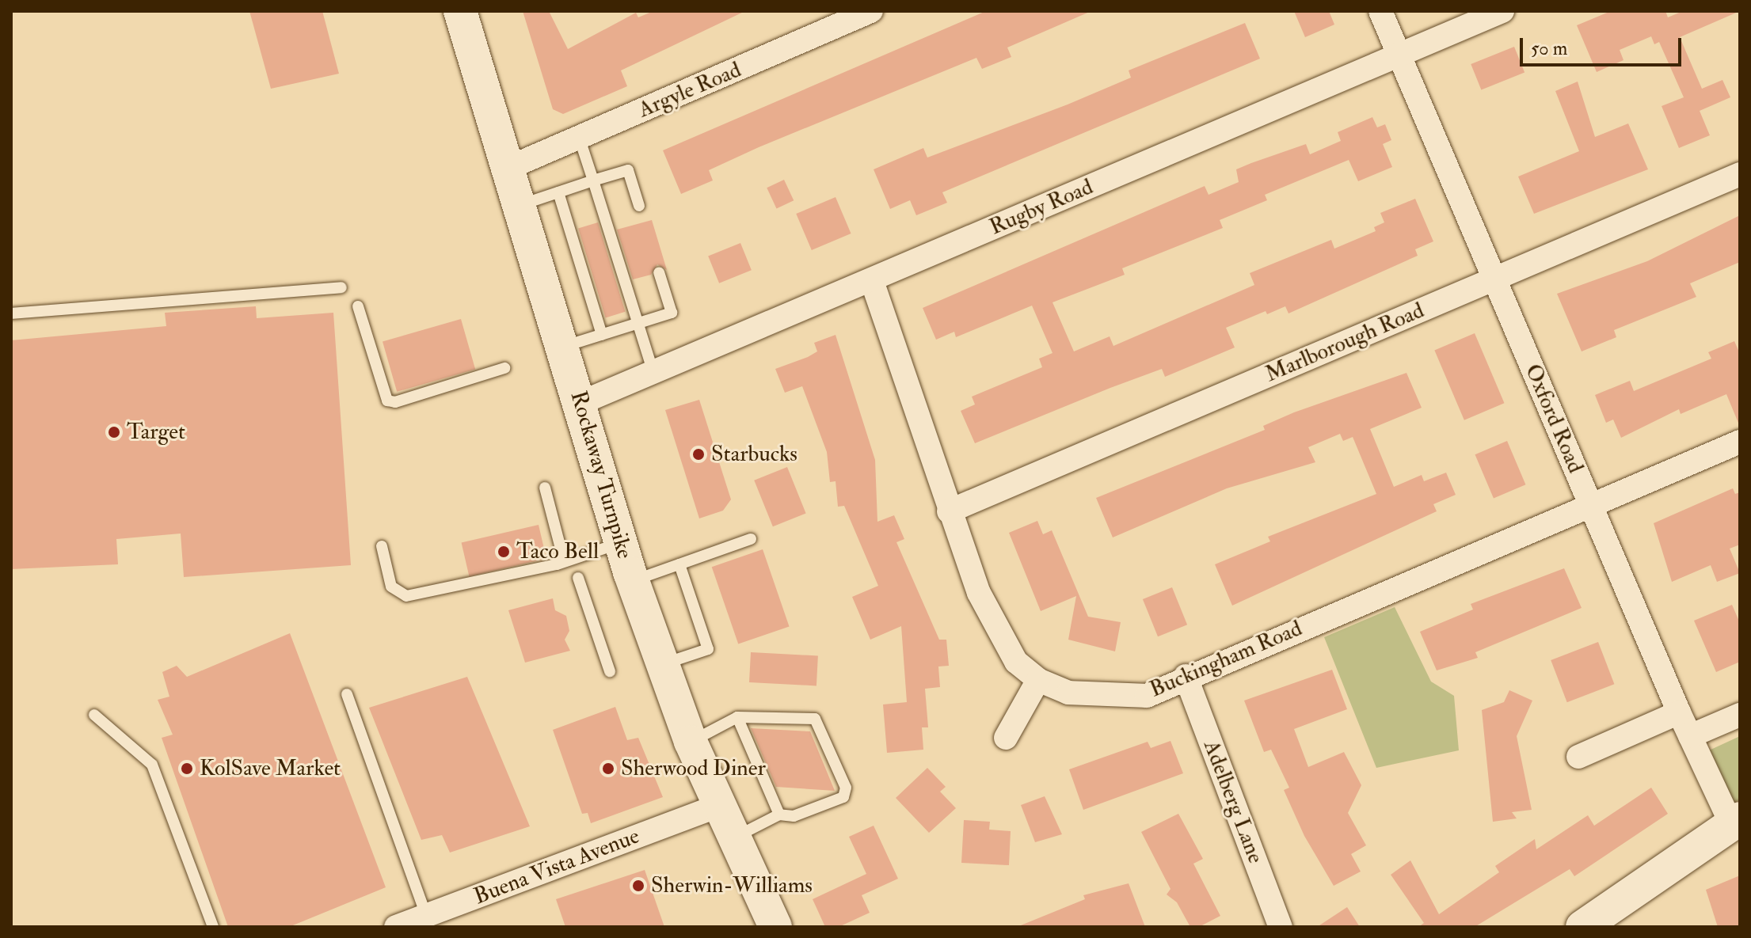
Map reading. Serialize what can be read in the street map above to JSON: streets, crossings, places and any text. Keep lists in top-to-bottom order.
{
  "streets": {
    "main road": ["Rockaway Turnpike"],
    "street": [
      "Argyle Road",
      "Rugby Road",
      "Marlborough Road",
      "Oxford Road",
      "Buckingham Road",
      "Adelberg Lane",
      "Buena Vista Avenue"
    ]
  },
  "crossings": [
    ["Argyle Road", "Rockaway Turnpike"],
    ["Rugby Road", "Oxford Road"],
    ["Rugby Road", "Rockaway Turnpike"],
    ["Rugby Road", "Buckingham Road"],
    ["Marlborough Road", "Oxford Road"],
    ["Marlborough Road", "Buckingham Road"],
    ["Oxford Road", "Buckingham Road"],
    ["Rockaway Turnpike", "Buena Vista Avenue"],
    ["Buckingham Road", "Adelberg Lane"]
  ],
  "places": [
    "Target",
    "Starbucks",
    "Taco Bell",
    "KolSave Market",
    "Sherwood Diner",
    "Sherwin-Williams"
  ],
  "scale_bar": "50 m"
}
